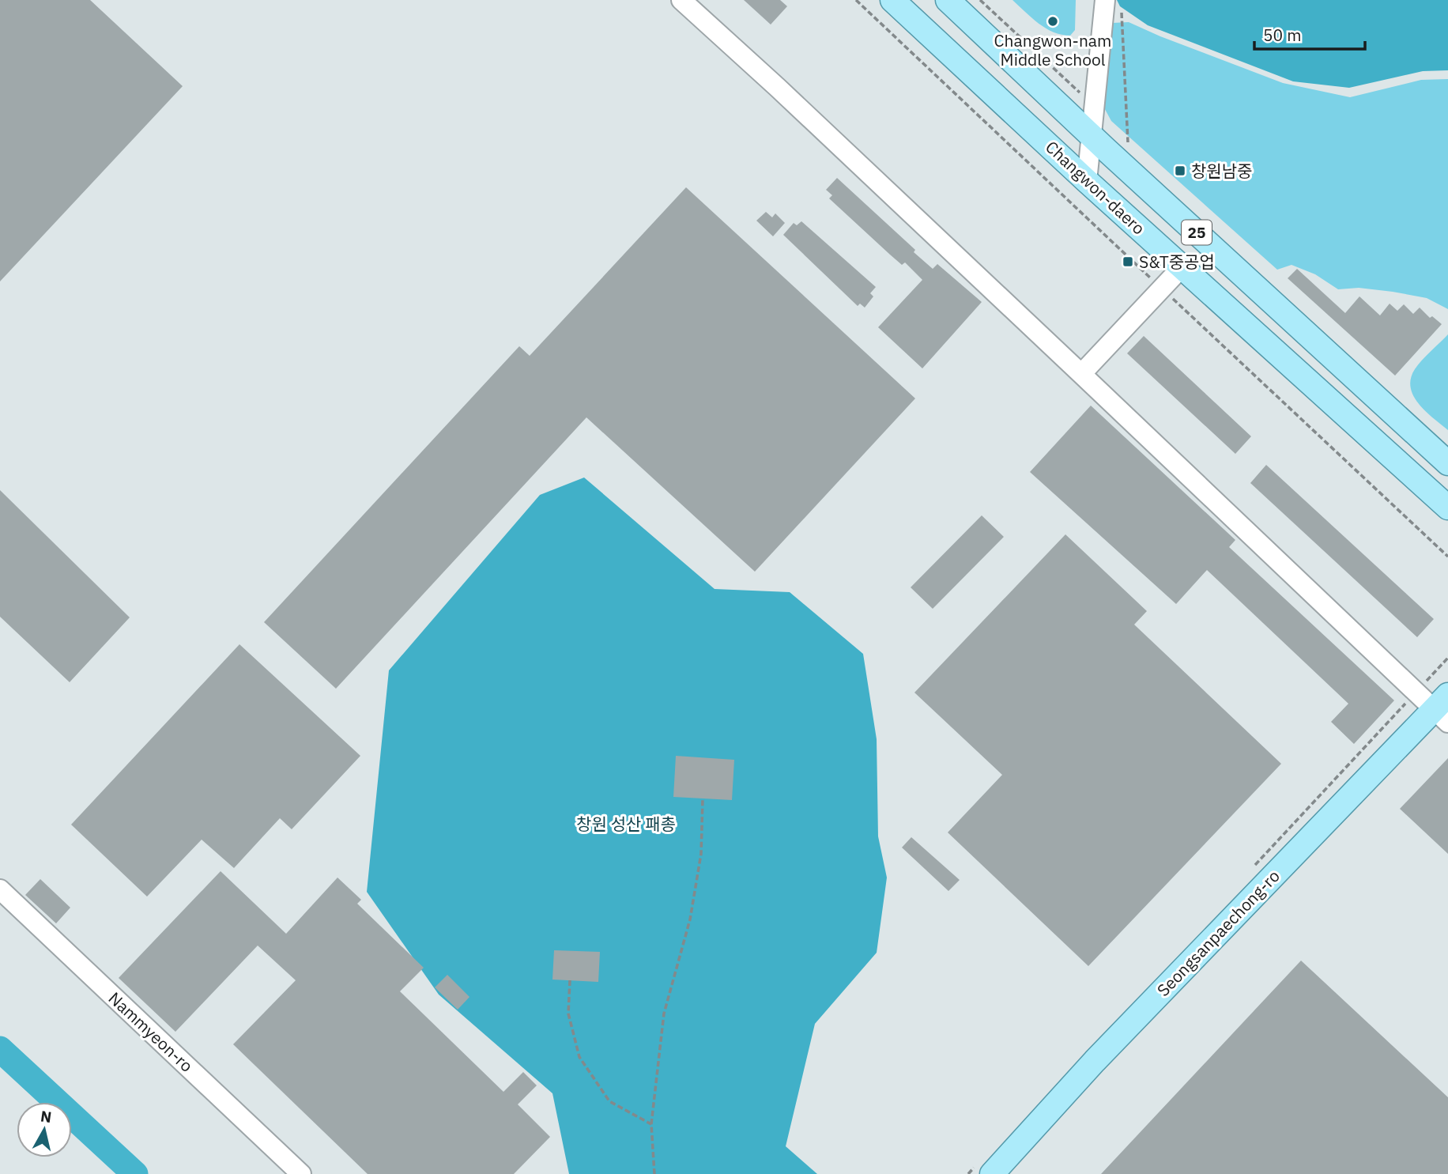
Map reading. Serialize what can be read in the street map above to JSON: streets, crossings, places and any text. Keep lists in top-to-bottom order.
{
  "streets": {
    "main road": ["Changwon-daero", "25", "Seongsanpaechong-ro"],
    "street": ["Nammyeon-ro"]
  },
  "parks": ["창원 성산 패총"],
  "places": {
    "other": ["Changwon-nam Middle School"],
    "transit": ["창원남중", "S&T중공업"]
  },
  "scale_bar": "50 m",
  "north": "top"
}
